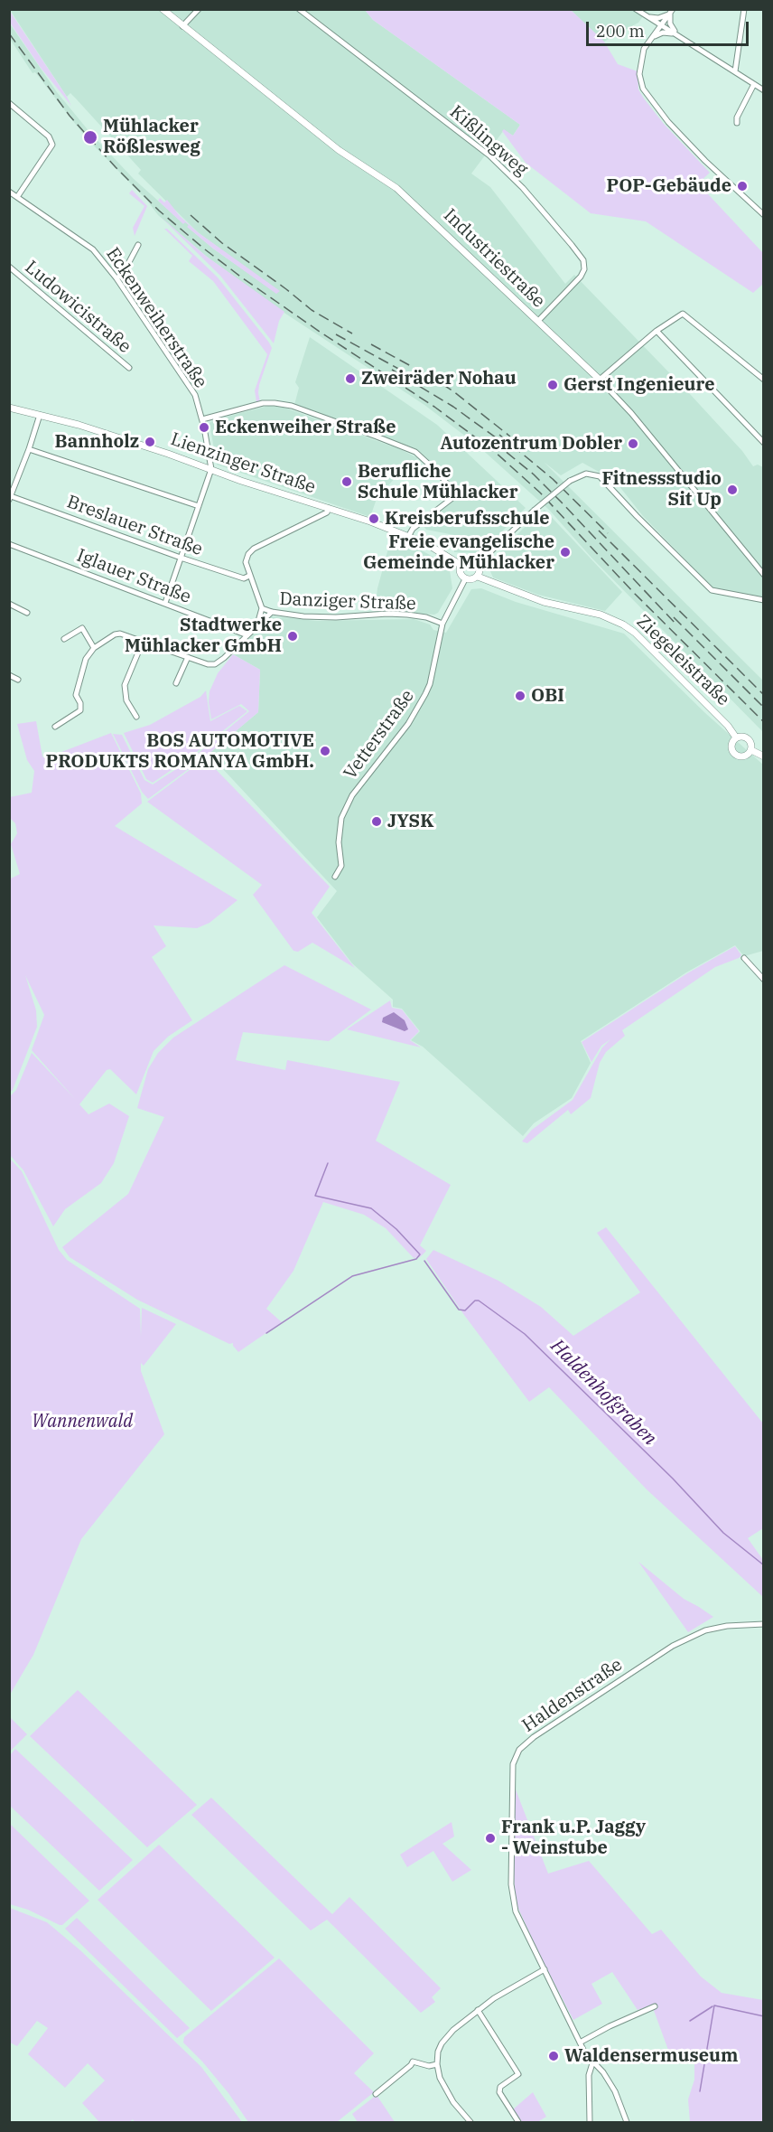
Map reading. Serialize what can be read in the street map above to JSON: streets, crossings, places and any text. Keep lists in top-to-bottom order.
{
  "streets": {
    "street": [
      "Kißlingweg",
      "Industriestraße",
      "Ludowicistraße",
      "Eckenweiherstraße",
      "Lienzinger Straße",
      "Breslauer Straße",
      "Iglauer Straße",
      "Danziger Straße",
      "Ziegeleistraße",
      "Vetterstraße",
      "Haldenstraße"
    ]
  },
  "crossings": [
    ["Kißlingweg", "Industriestraße"],
    ["Eckenweiherstraße", "Lienzinger Straße"],
    ["Lienzinger Straße", "Ziegeleistraße"],
    ["Lienzinger Straße", "Vetterstraße"],
    ["Iglauer Straße", "Danziger Straße"],
    ["Danziger Straße", "Vetterstraße"],
    ["Ziegeleistraße", "Vetterstraße"]
  ],
  "water": ["Haldenhofgraben"],
  "parks": ["Wannenwald"],
  "places": [
    "Mühlacker Rößlesweg",
    "POP-Gebäude",
    "Zweiräder Nohau",
    "Gerst Ingenieure",
    "Eckenweiher Straße",
    "Bannholz",
    "Autozentrum Dobler",
    "Berufliche Schule Mühlacker",
    "Fitnessstudio Sit Up",
    "Kreisberufsschule",
    "Freie evangelische Gemeinde Mühlacker",
    "Stadtwerke Mühlacker GmbH",
    "OBI",
    "BOS AUTOMOTIVE PRODUKTS ROMANYA GmbH.",
    "JYSK",
    "Frank u.P. Jaggy - Weinstube",
    "Waldensermuseum"
  ],
  "scale_bar": "200 m"
}
